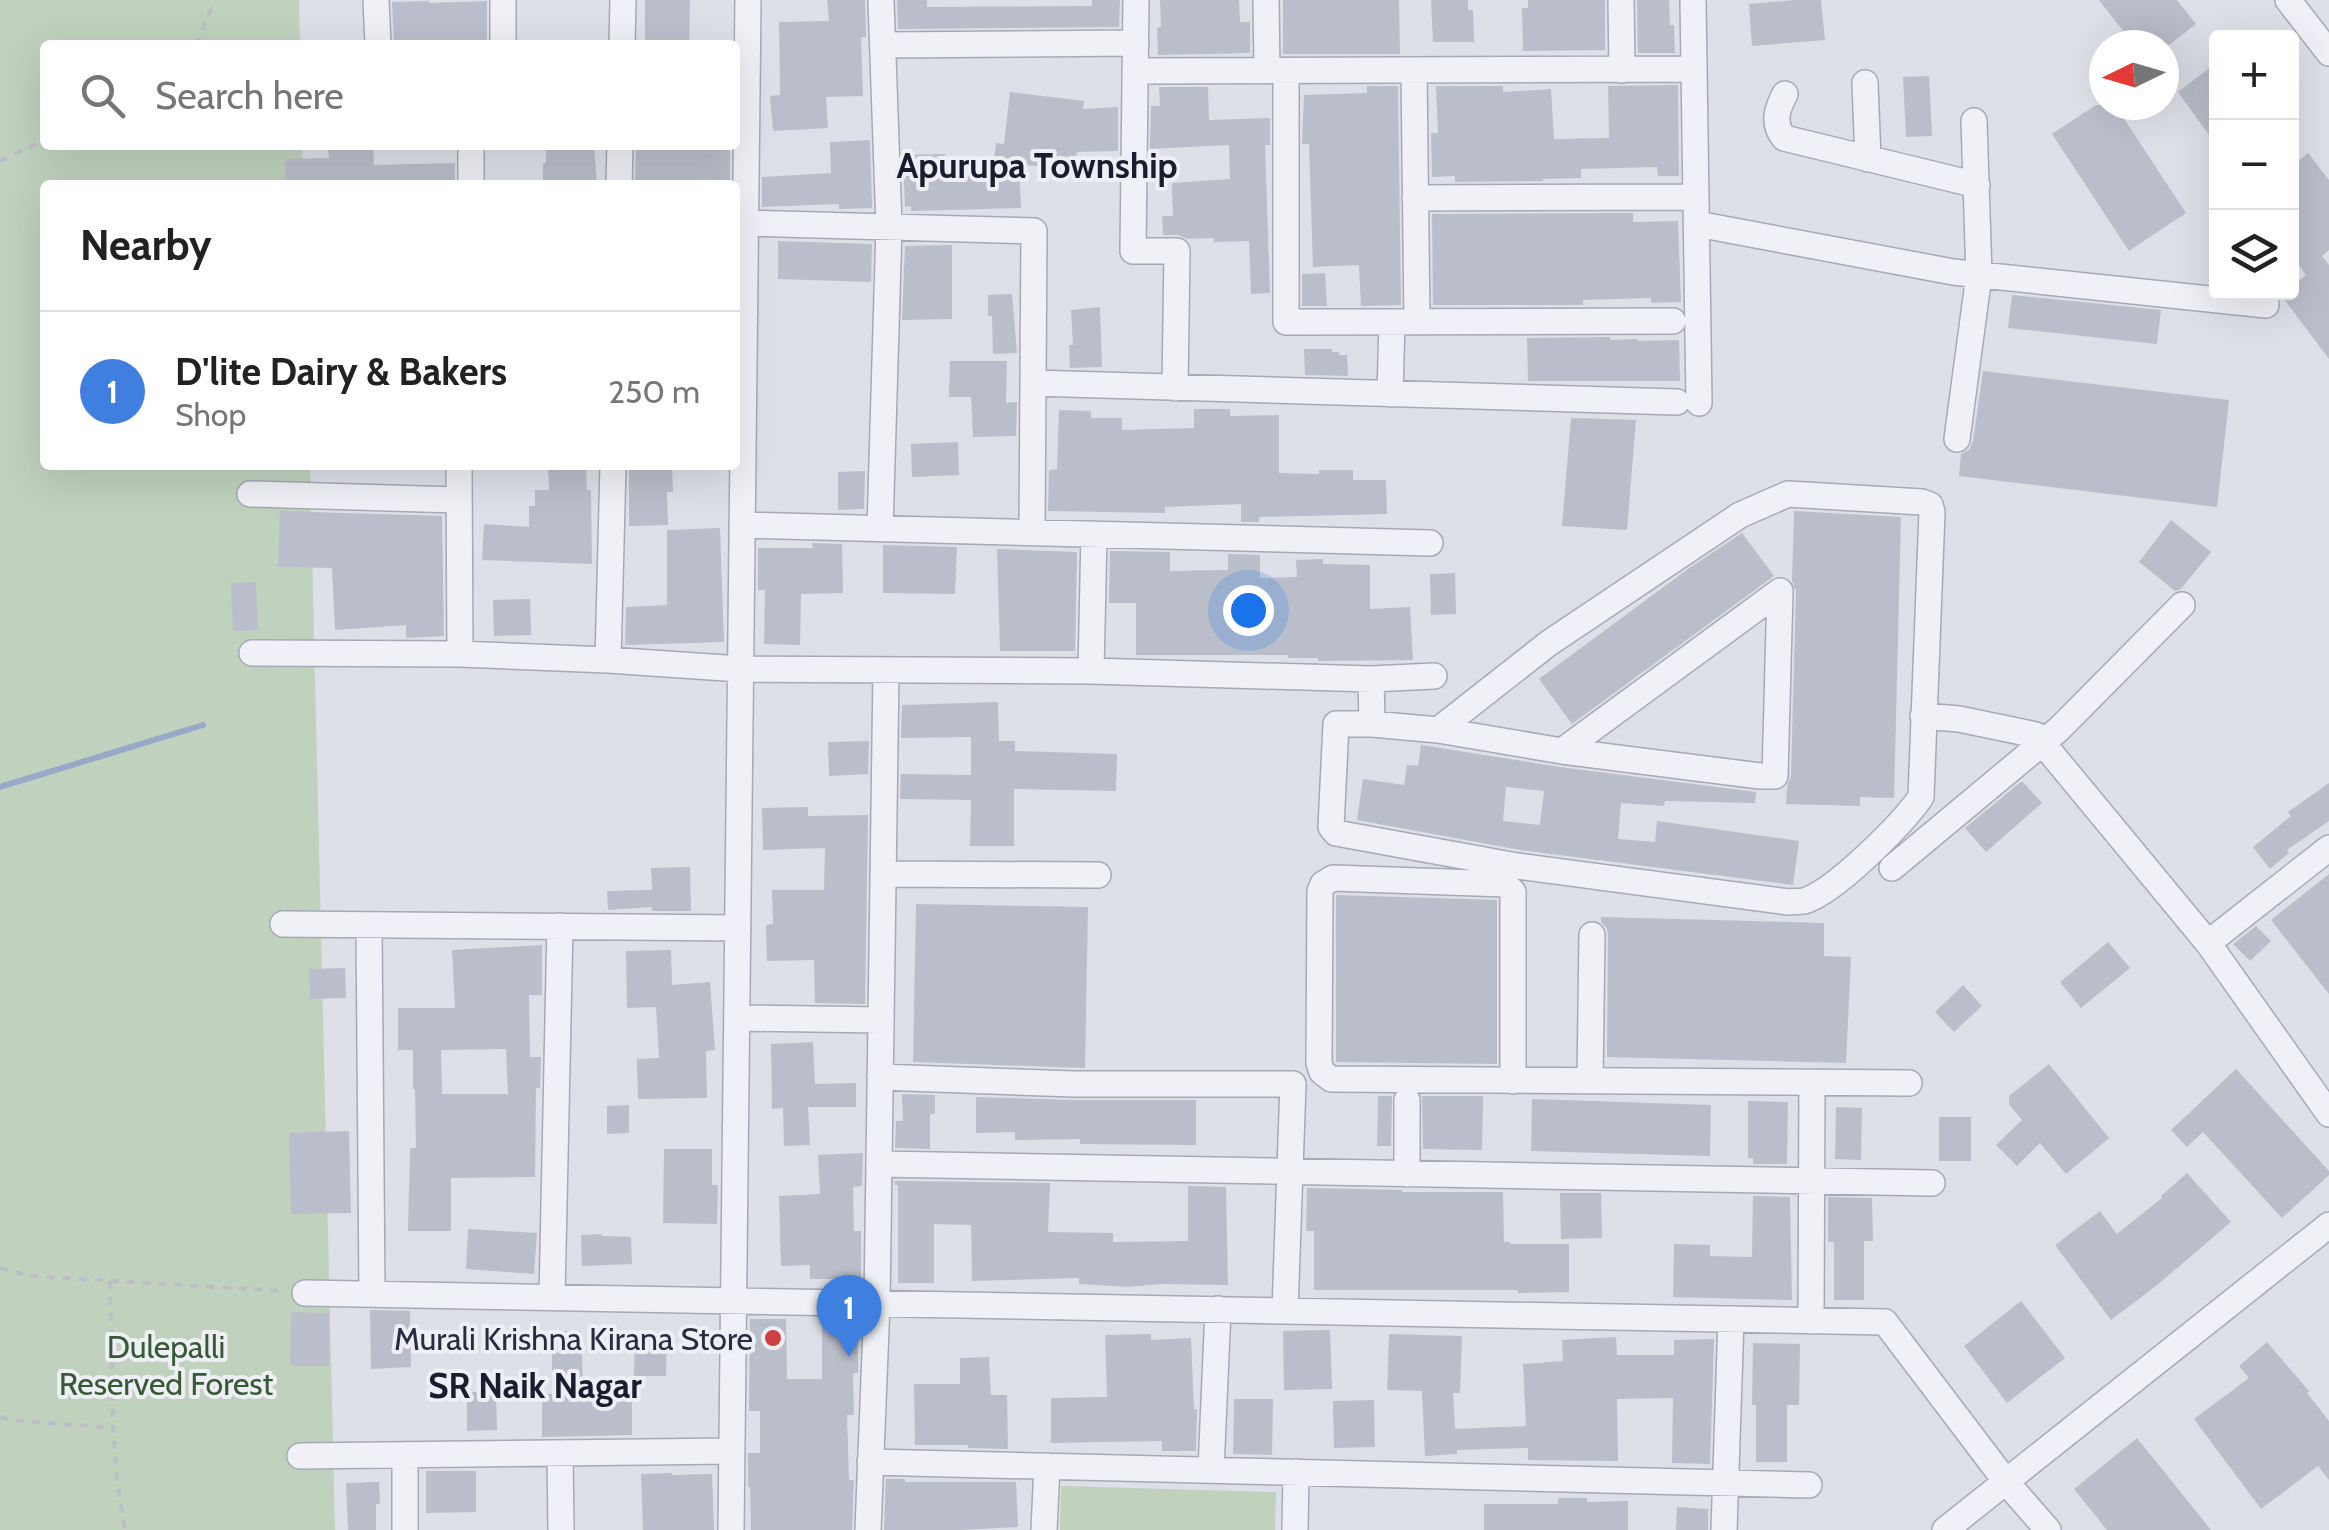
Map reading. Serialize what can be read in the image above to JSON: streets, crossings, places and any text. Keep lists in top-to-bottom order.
{
  "districts": ["Apurupa Township", "SR Naik Nagar"],
  "parks": ["Dulepalli Reserved Forest"],
  "places": ["Murali Krishna Kirana Store"],
  "north": "left",
  "page": {
    "map_buttons": ["+", "−"],
    "search": "Search here",
    "heading": "Nearby",
    "list": [
      {
        "mark": "1",
        "name": "D'lite Dairy & Bakers",
        "note": "Shop",
        "value": "250 m"
      }
    ],
    "pins": "1"
  }
}
